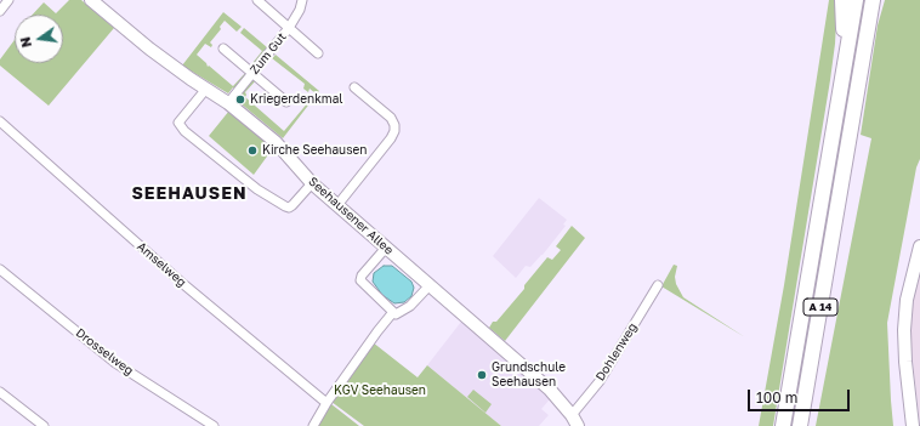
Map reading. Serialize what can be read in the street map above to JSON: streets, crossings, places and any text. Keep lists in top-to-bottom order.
{
  "streets": {
    "highway": ["A 14"],
    "street": [
      "Zum Gut",
      "Seehausener Allee",
      "Amselweg",
      "Drosselweg",
      "Dohlenweg"
    ]
  },
  "crossings": [
    ["Zum Gut", "Seehausener Allee"],
    ["Seehausener Allee", "Dohlenweg"]
  ],
  "districts": ["SEEHAUSEN"],
  "parks": ["KGV Seehausen"],
  "places": ["Kriegerdenkmal", "Kirche Seehausen", "Grundschule Seehausen"],
  "scale_bar": "100 m",
  "north": "left"
}
